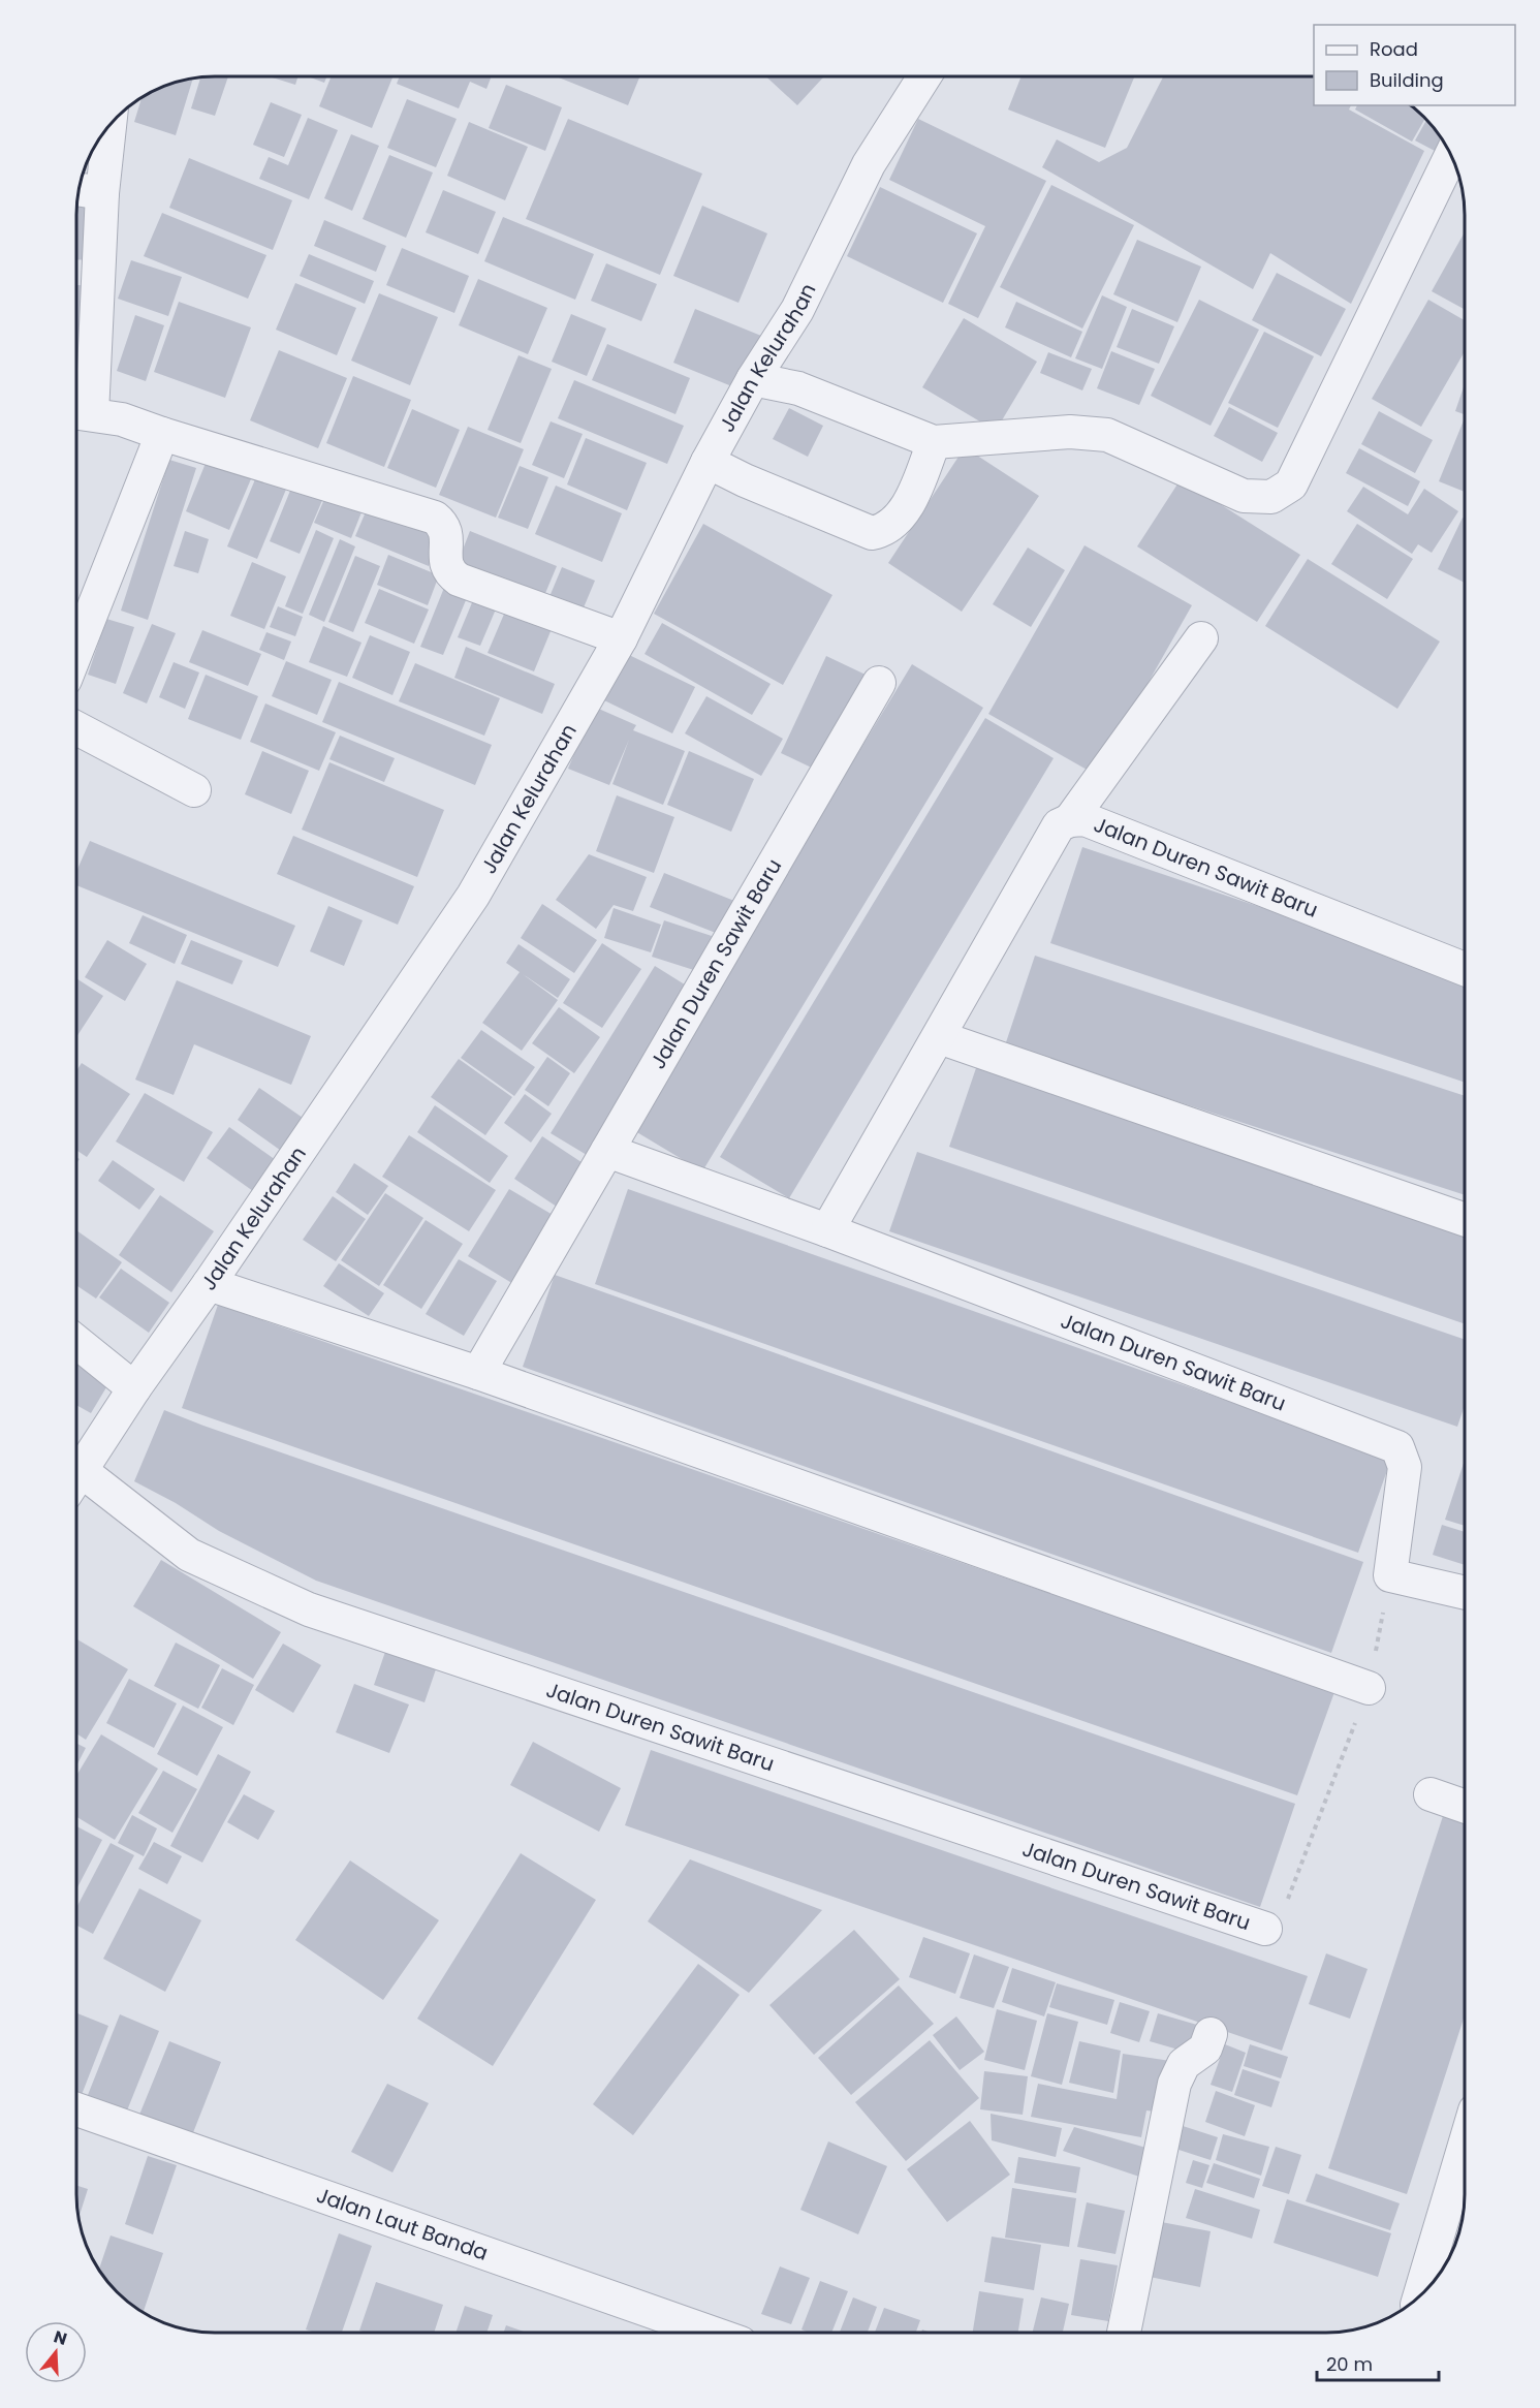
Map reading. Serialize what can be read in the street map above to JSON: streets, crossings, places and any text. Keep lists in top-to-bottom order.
{
  "streets": {
    "street": ["Jalan Kelurahan", "Jalan Duren Sawit Baru", "Jalan Laut Banda"]
  },
  "legend": ["Road", "Building"],
  "scale_bar": "20 m",
  "north": "top"
}
